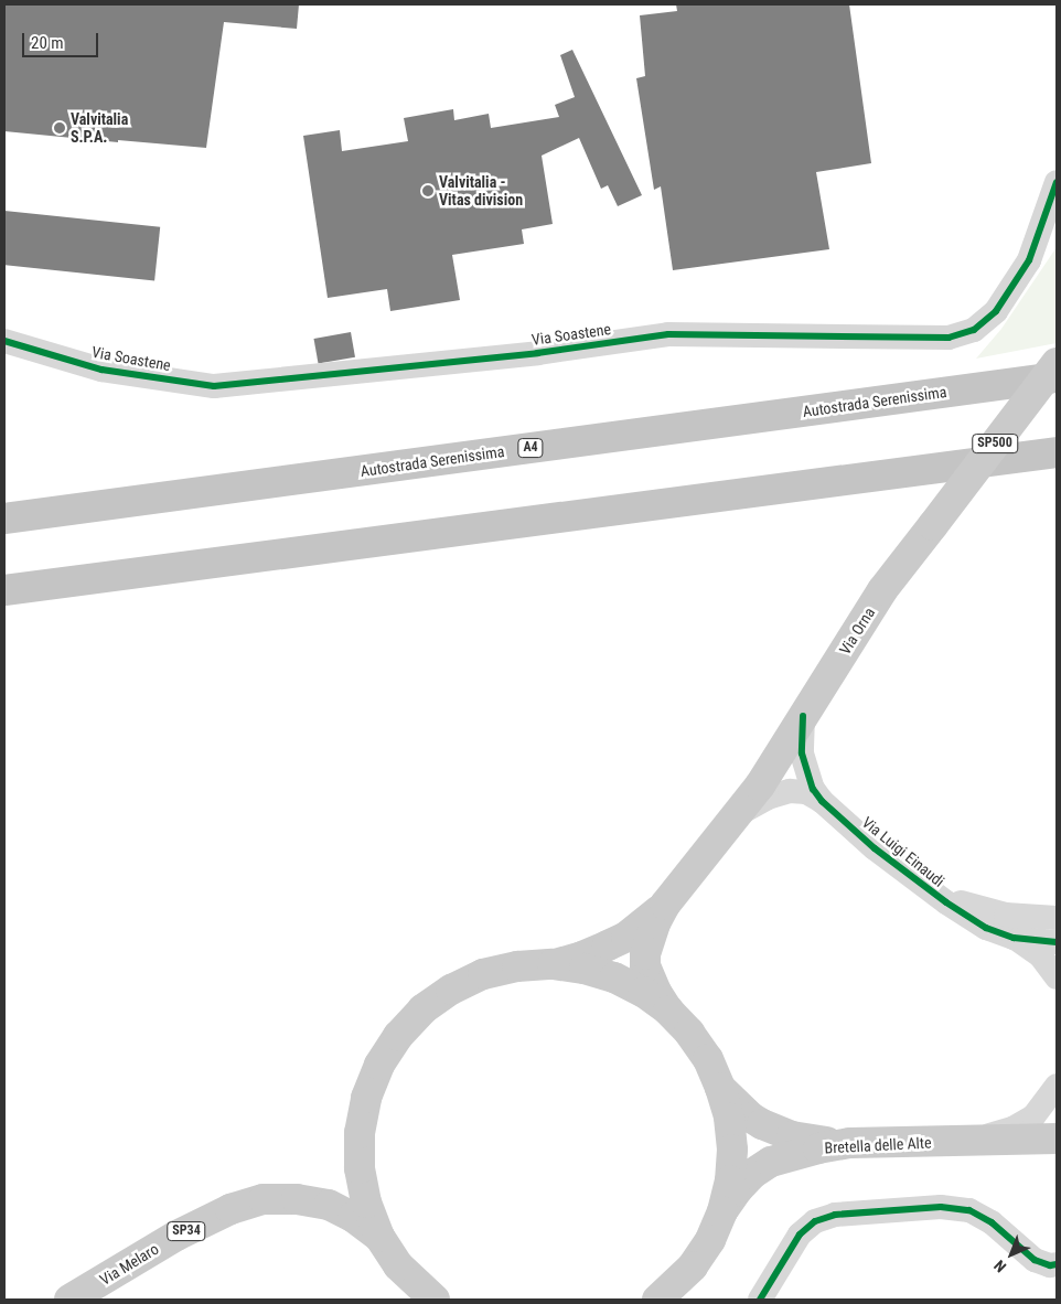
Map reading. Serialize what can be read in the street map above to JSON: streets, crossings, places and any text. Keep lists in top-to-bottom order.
{
  "streets": {
    "highway": ["Autostrada Serenissima", "A4"],
    "main road": [
      "SP500",
      "Via Orna",
      "Bretella delle Alte",
      "SP34",
      "Via Melaro"
    ],
    "street": ["Via Soastene", "Via Luigi Einaudi"]
  },
  "crossings": [
    ["Via Orna", "Via Luigi Einaudi"]
  ],
  "places": ["Valvitalia S.P.A.", "Valvitalia - Vitas division"],
  "scale_bar": "20 m",
  "north": "bottom left"
}
